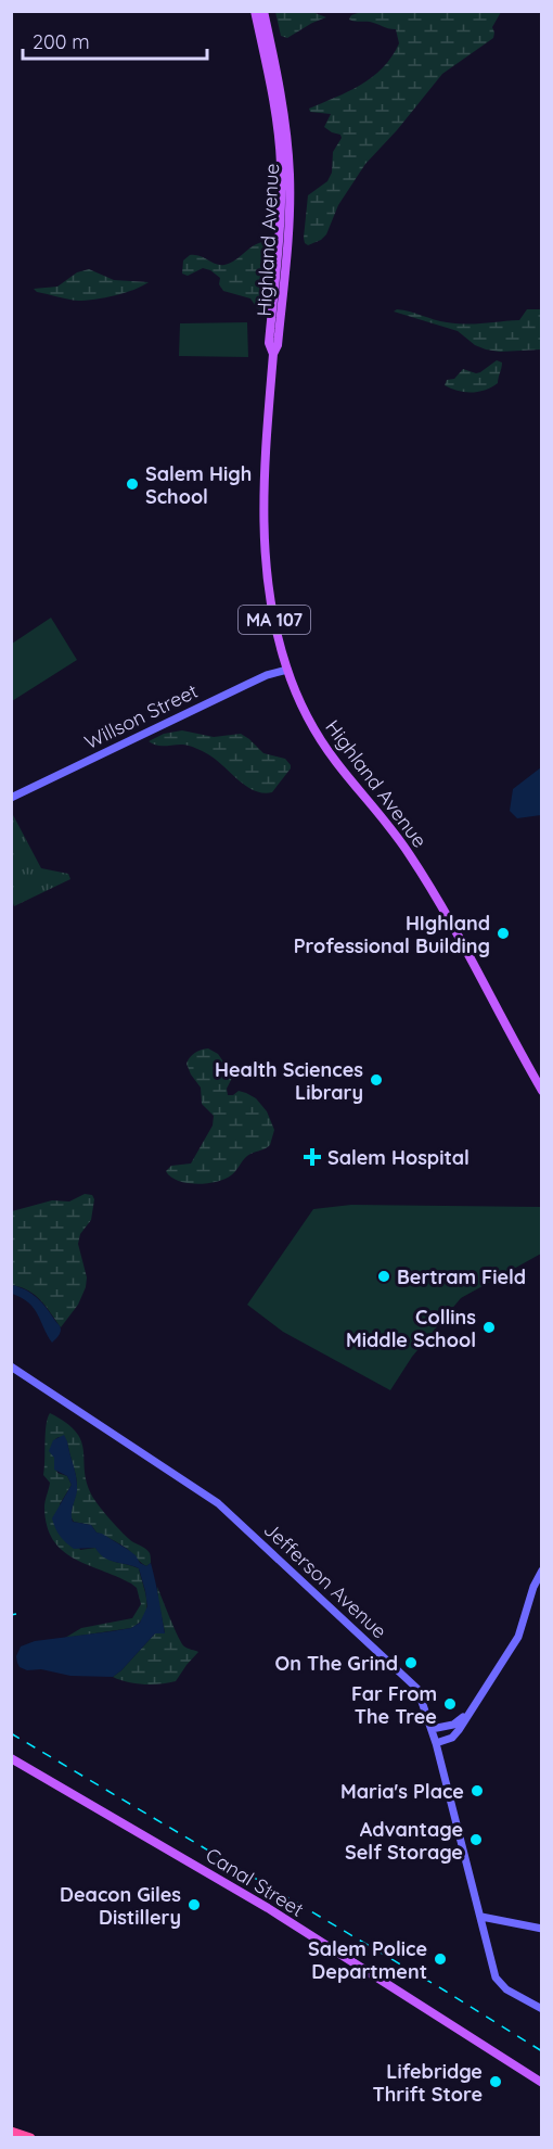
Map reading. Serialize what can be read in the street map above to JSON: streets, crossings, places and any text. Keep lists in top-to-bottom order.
{
  "streets": {
    "main road": [
      "Highland Avenue",
      "MA 107",
      "Willson Street",
      "Jefferson Avenue",
      "Canal Street"
    ]
  },
  "crossings": [
    ["Highland Avenue", "Willson Street"]
  ],
  "places": {
    "other": [
      "Salem High School",
      "HIghland Professional Building",
      "Health Sciences Library",
      "Bertram Field",
      "Collins Middle School",
      "On The Grind",
      "Far From The Tree",
      "Maria's Place",
      "Advantage Self Storage",
      "Deacon Giles Distillery",
      "Salem Police Department",
      "Lifebridge Thrift Store"
    ],
    "health": ["Salem Hospital"]
  },
  "scale_bar": "200 m"
}
